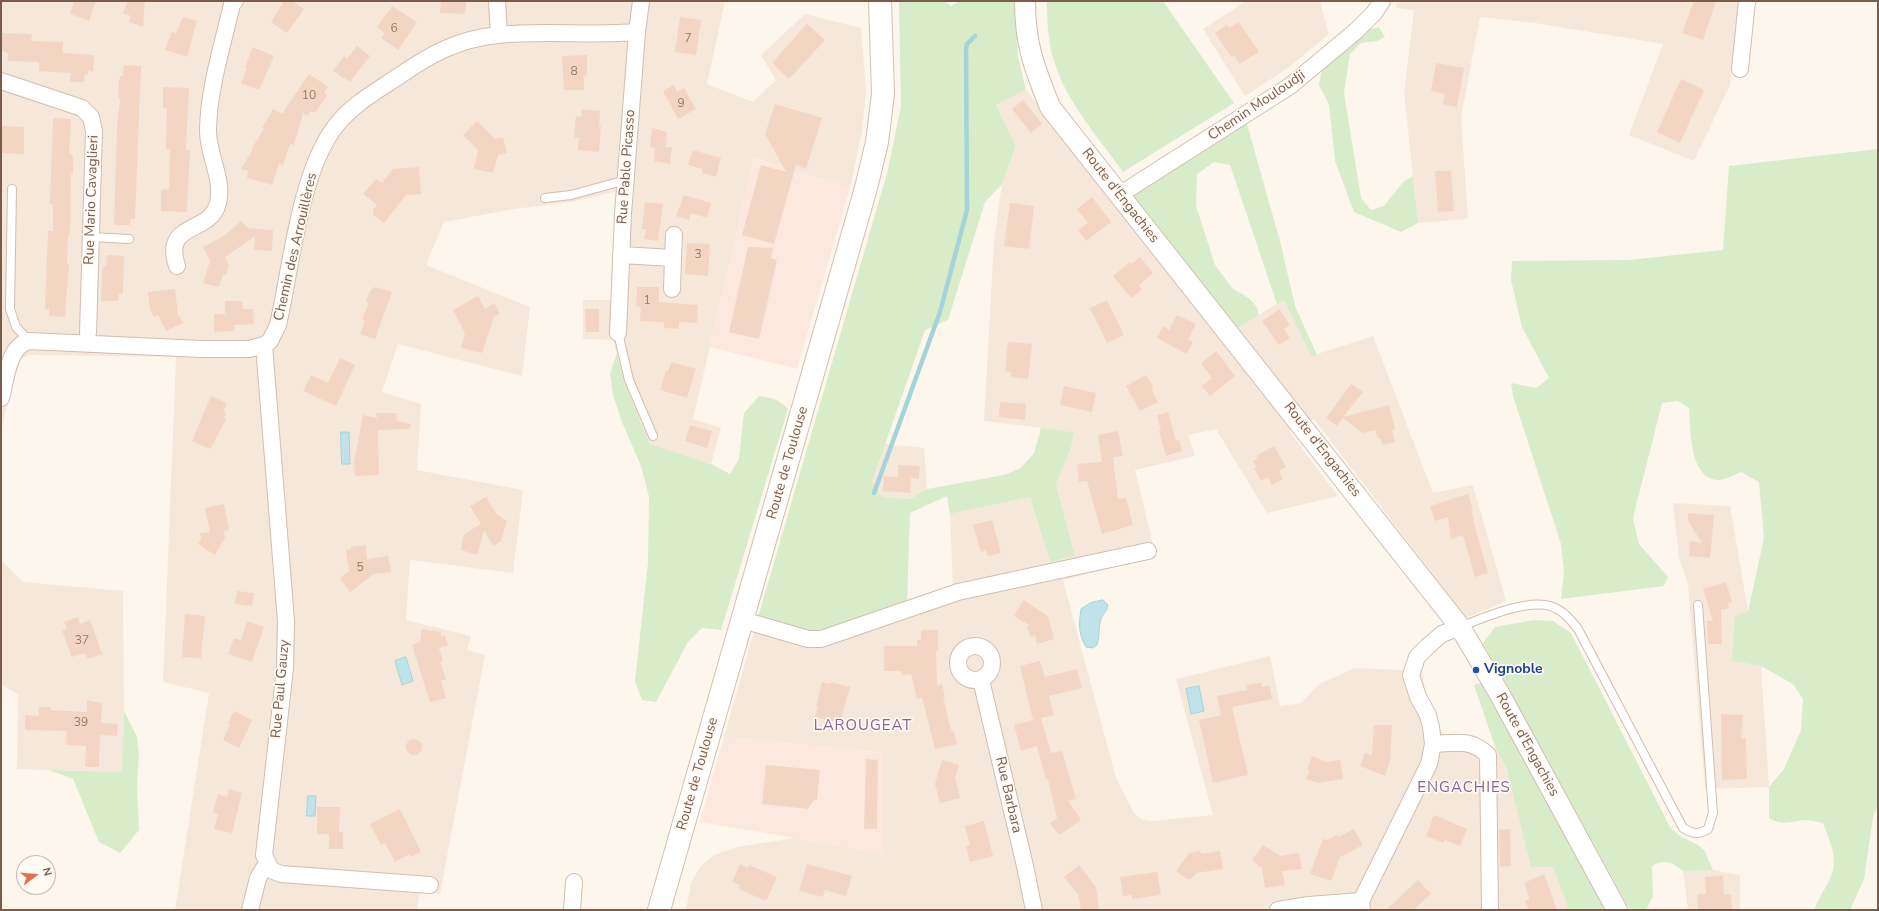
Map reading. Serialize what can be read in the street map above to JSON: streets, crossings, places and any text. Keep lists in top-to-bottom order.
{
  "streets": {
    "main road": ["Route de Toulouse"],
    "street": [
      "Chemin Mouloudji",
      "Rue Pablo Picasso",
      "Route d'Engachies",
      "Rue Mario Cavaglieri",
      "Chemin des Arrouillères",
      "Rue Paul Gauzy",
      "Rue Barbara"
    ]
  },
  "crossings": [
    ["Chemin Mouloudji", "Route d'Engachies"],
    ["Rue Pablo Picasso", "Chemin des Arrouillères"],
    ["Chemin des Arrouillères", "Rue Paul Gauzy"]
  ],
  "districts": ["LAROUGEAT", "ENGACHIES"],
  "places": ["Vignoble"],
  "house_numbers": [
    "6",
    "7",
    "8",
    "10",
    "9",
    "3",
    "1",
    "5",
    "37",
    "39"
  ],
  "north": "right"
}
